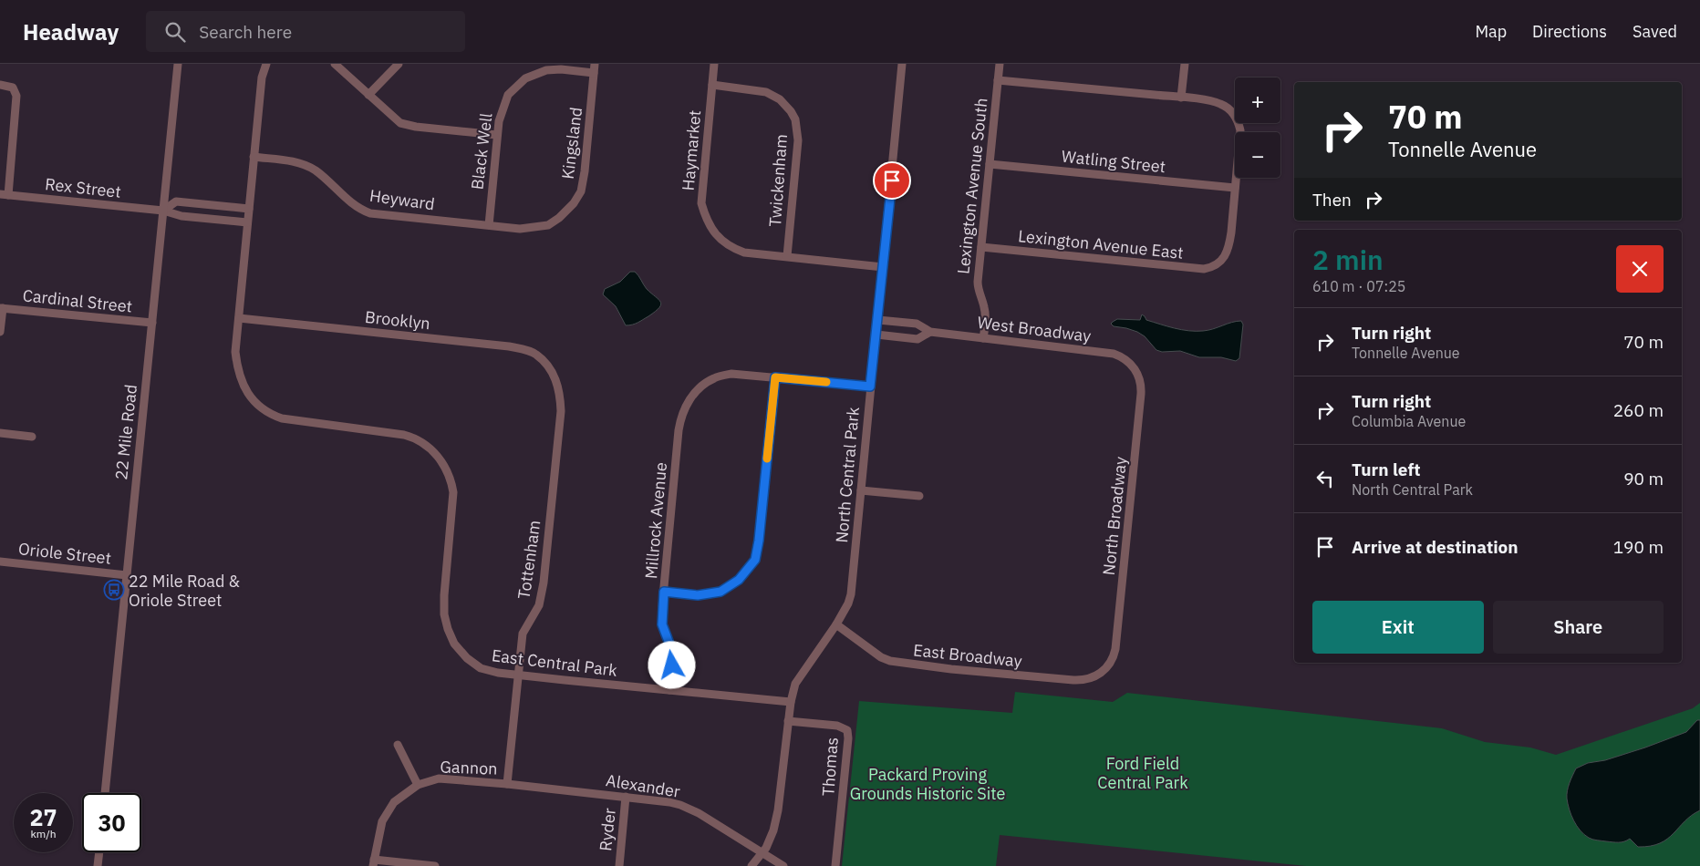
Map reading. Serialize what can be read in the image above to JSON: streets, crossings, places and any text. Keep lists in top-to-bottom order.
{
  "streets": {
    "street": [
      "Kingsland",
      "Haymarket",
      "Black Well",
      "Watling Street",
      "Twickenham",
      "Lexington Avenue South",
      "Rex Street",
      "Heyward",
      "Lexington Avenue East",
      "Cardinal Street",
      "Brooklyn",
      "West Broadway",
      "22 Mile Road",
      "North Central Park",
      "North Broadway",
      "Millrock Avenue",
      "Oriole Street",
      "Tottenham",
      "East Broadway",
      "East Central Park",
      "Thomas",
      "Gannon",
      "Alexander",
      "Ryder"
    ]
  },
  "crossings": [
    ["Kingsland", "Black Well"],
    ["Kingsland", "Heyward"],
    ["Haymarket", "Twickenham"],
    ["Black Well", "Heyward"],
    ["Watling Street", "Lexington Avenue South"],
    ["Watling Street", "Lexington Avenue East"],
    ["Lexington Avenue South", "Lexington Avenue East"],
    ["Lexington Avenue South", "West Broadway"],
    ["Rex Street", "22 Mile Road"],
    ["Cardinal Street", "22 Mile Road"],
    ["Brooklyn", "Tottenham"],
    ["Brooklyn", "East Central Park"],
    ["West Broadway", "North Central Park"],
    ["West Broadway", "North Broadway"],
    ["22 Mile Road", "Oriole Street"],
    ["North Central Park", "East Broadway"],
    ["North Central Park", "East Central Park"],
    ["North Central Park", "Thomas"],
    ["North Central Park", "Alexander"],
    ["North Broadway", "East Broadway"],
    ["Millrock Avenue", "East Central Park"],
    ["Tottenham", "East Central Park"],
    ["Tottenham", "Gannon"],
    ["Tottenham", "Alexander"],
    ["Gannon", "Alexander"],
    ["Alexander", "Ryder"]
  ],
  "parks": ["Ford Field Central Park", "Packard Proving Grounds Historic Site"],
  "places": {
    "bus stop": ["22 Mile Road & Oriole Street"]
  },
  "page": {
    "header": "Headway",
    "search": "Search here",
    "nav": ["Map", "Directions", "Saved"],
    "map_buttons": ["+", "−"],
    "turn": ["70 m", "Tonnelle Avenue"],
    "then": "Then",
    "heading": ["2 min", "610 m · 07:25"],
    "list": [
      {
        "name": "Turn right",
        "note": "Tonnelle Avenue",
        "value": "70 m"
      },
      {
        "name": "Turn right",
        "note": "Columbia Avenue",
        "value": "260 m"
      },
      {
        "name": "Turn left",
        "note": "North Central Park",
        "value": "90 m"
      },
      {
        "name": "Arrive at destination",
        "value": "190 m"
      }
    ],
    "buttons": ["Exit", "Share"],
    "speed": "27 km/h",
    "limit": "30"
  }
}
